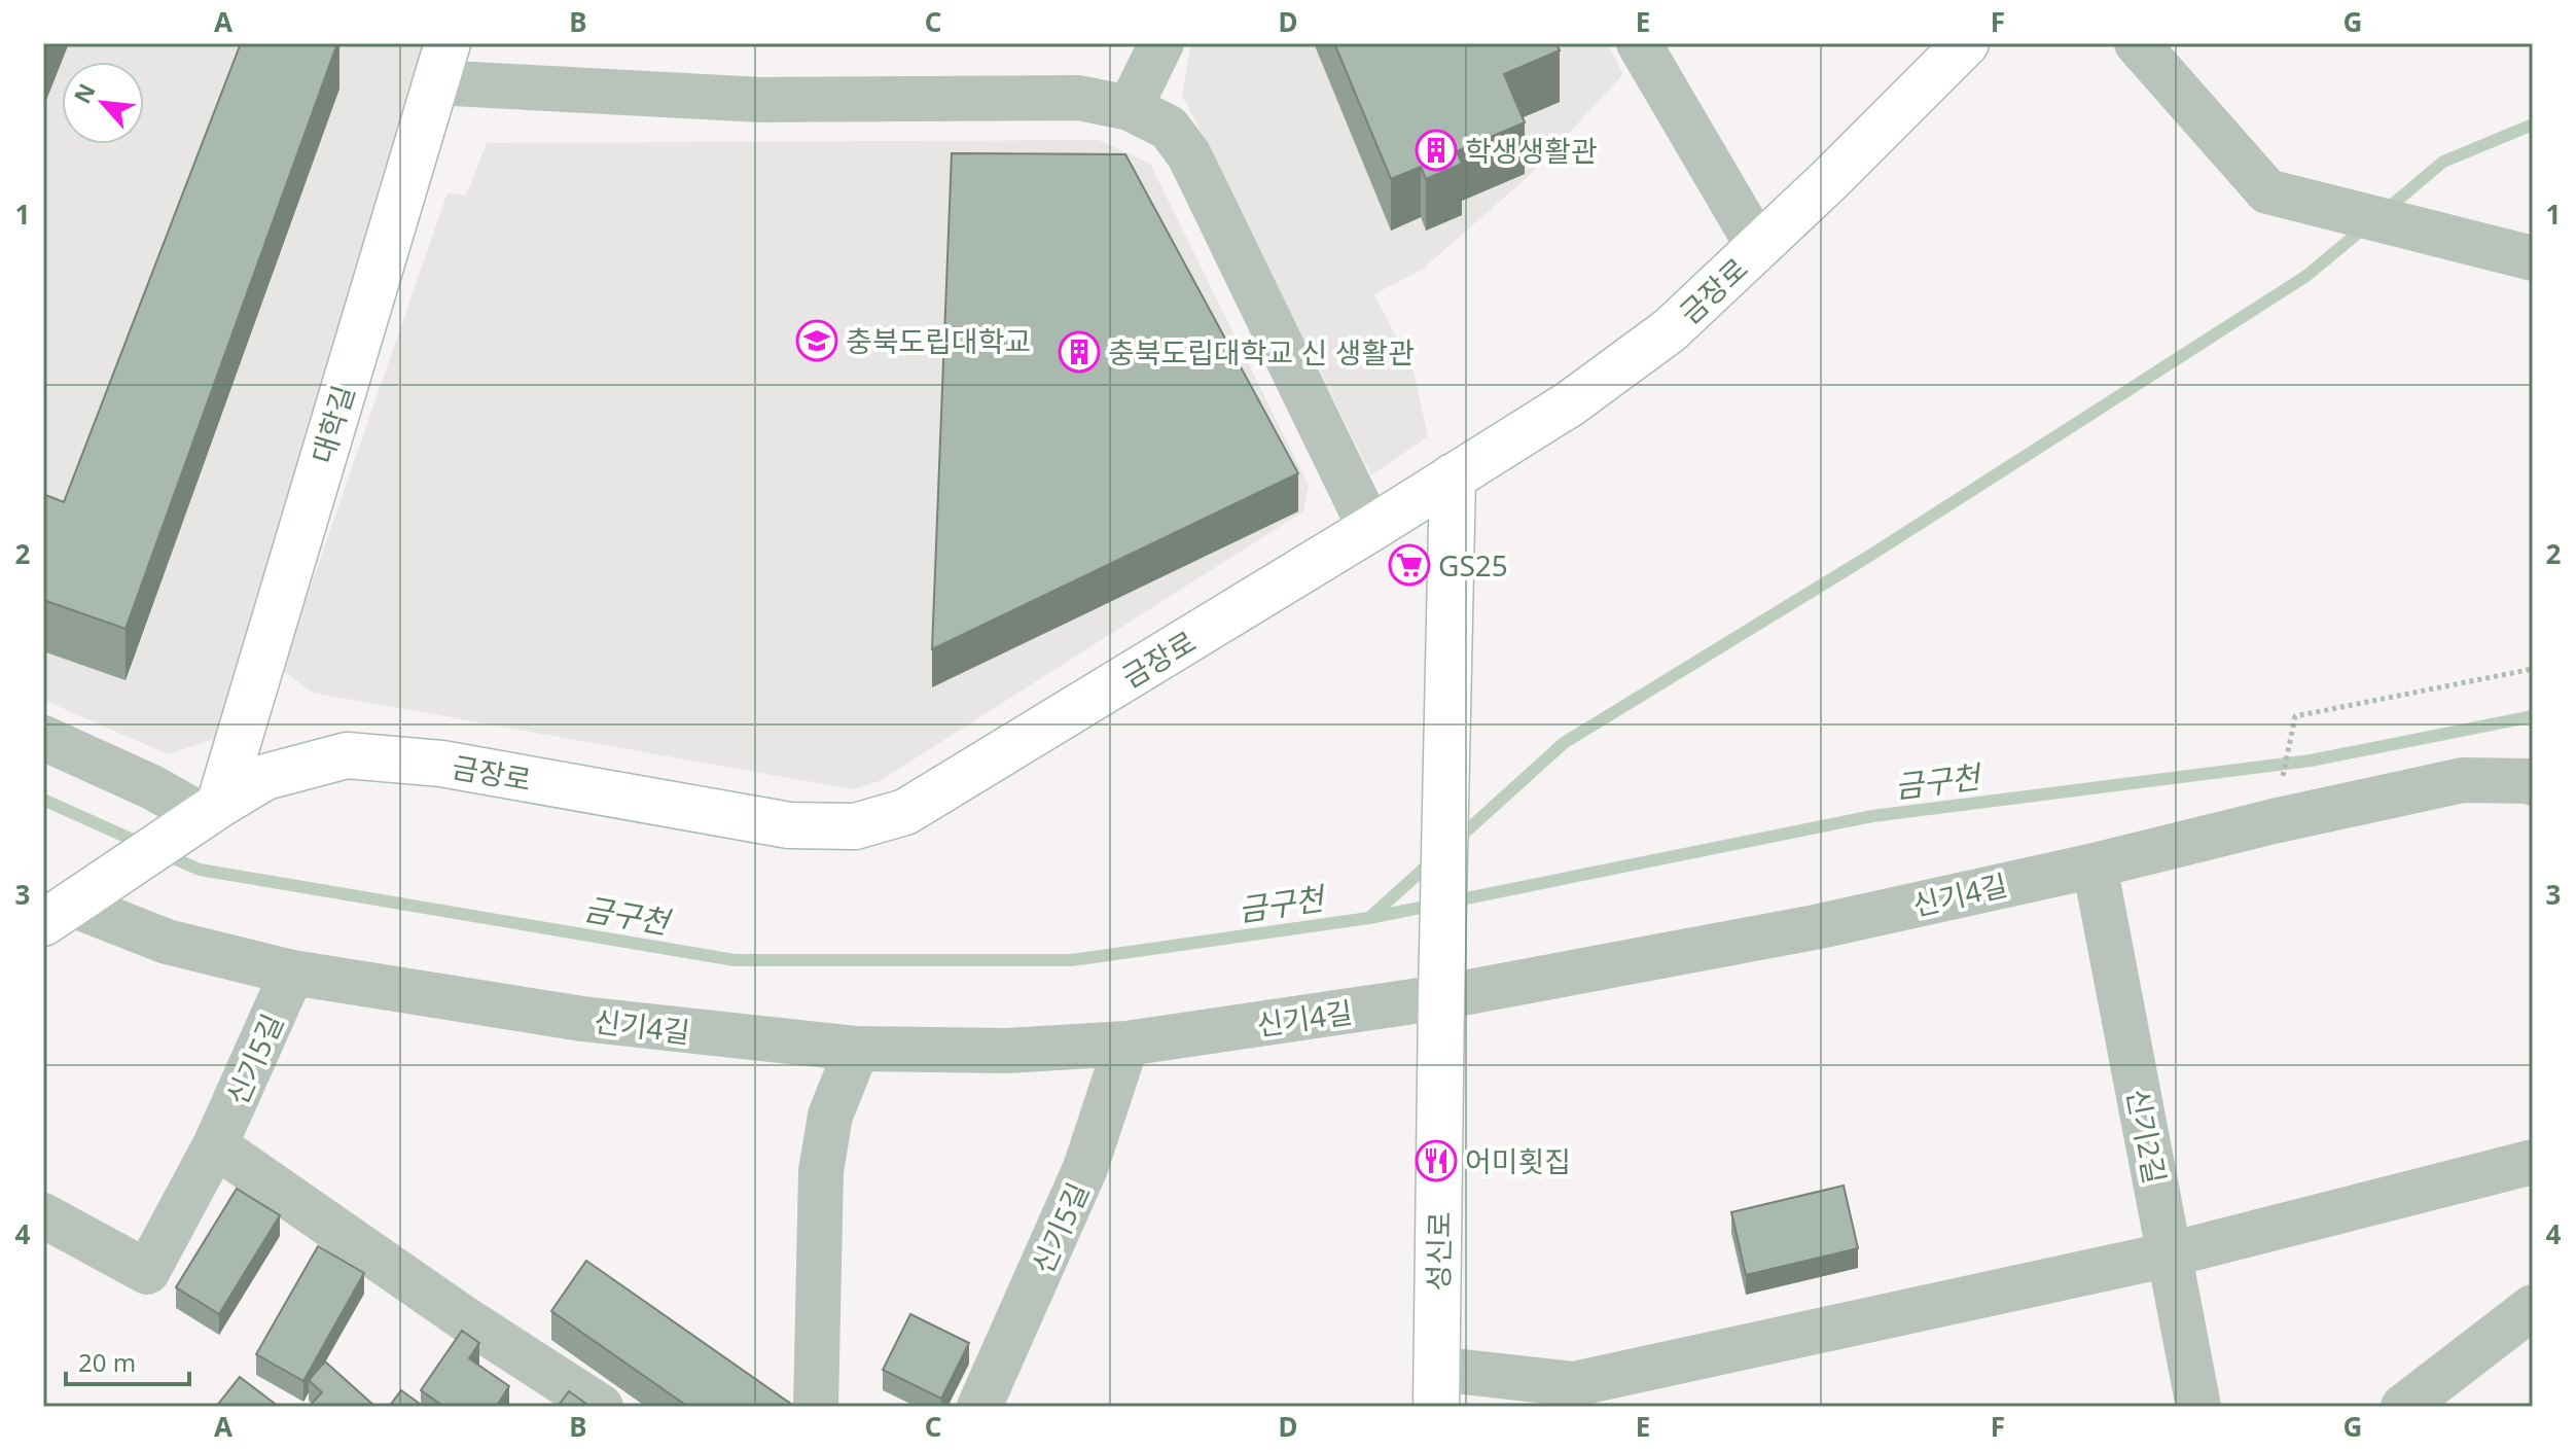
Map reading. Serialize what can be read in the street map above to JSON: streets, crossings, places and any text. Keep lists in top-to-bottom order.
{
  "streets": {
    "main road": ["금장로", "대학길", "성신로"],
    "street": ["신기4길", "신기5길", "신기2길"]
  },
  "crossings": [
    ["금장로", "대학길"],
    ["금장로", "신기4길"],
    ["금장로", "성신로"],
    ["신기4길", "신기5길"],
    ["신기4길", "신기2길"],
    ["신기4길", "성신로"]
  ],
  "water": ["금구천"],
  "places": {
    "building": ["학생생활관", "충북도립대학교 신 생활관"],
    "school or university": ["충북도립대학교"],
    "supermarket": ["GS25"],
    "restaurant": ["어미횟집"]
  },
  "scale_bar": "20 m",
  "north": "top left",
  "grid": {
    "columns": [
      "A",
      "B",
      "C",
      "D",
      "E",
      "F",
      "G"
    ],
    "rows": [
      "1",
      "2",
      "3",
      "4"
    ]
  }
}
